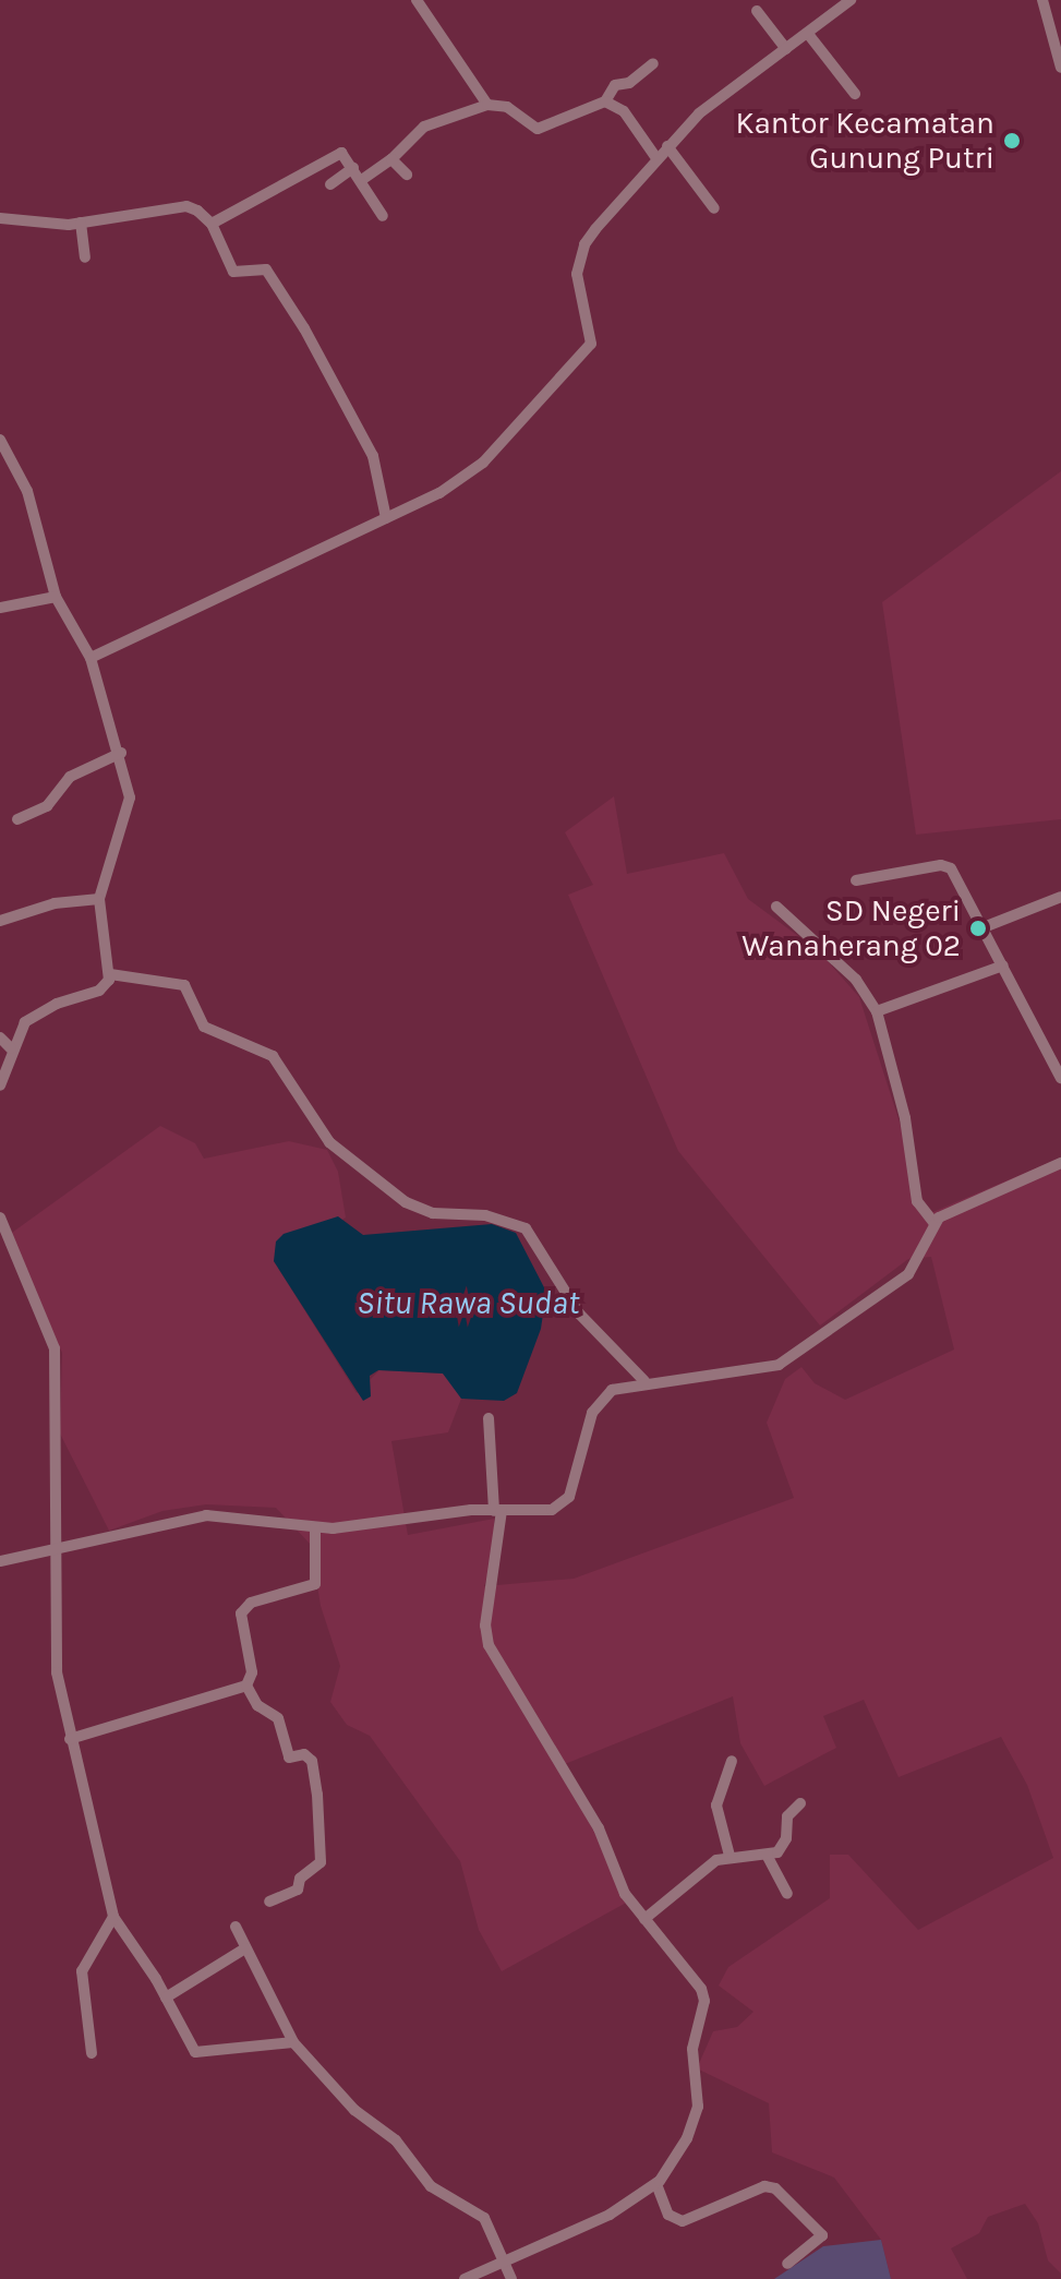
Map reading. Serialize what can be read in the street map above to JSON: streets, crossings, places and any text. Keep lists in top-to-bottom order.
{
  "water": ["Situ Rawa Sudat"],
  "places": ["Kantor Kecamatan Gunung Putri", "SD Negeri Wanaherang 02"]
}
